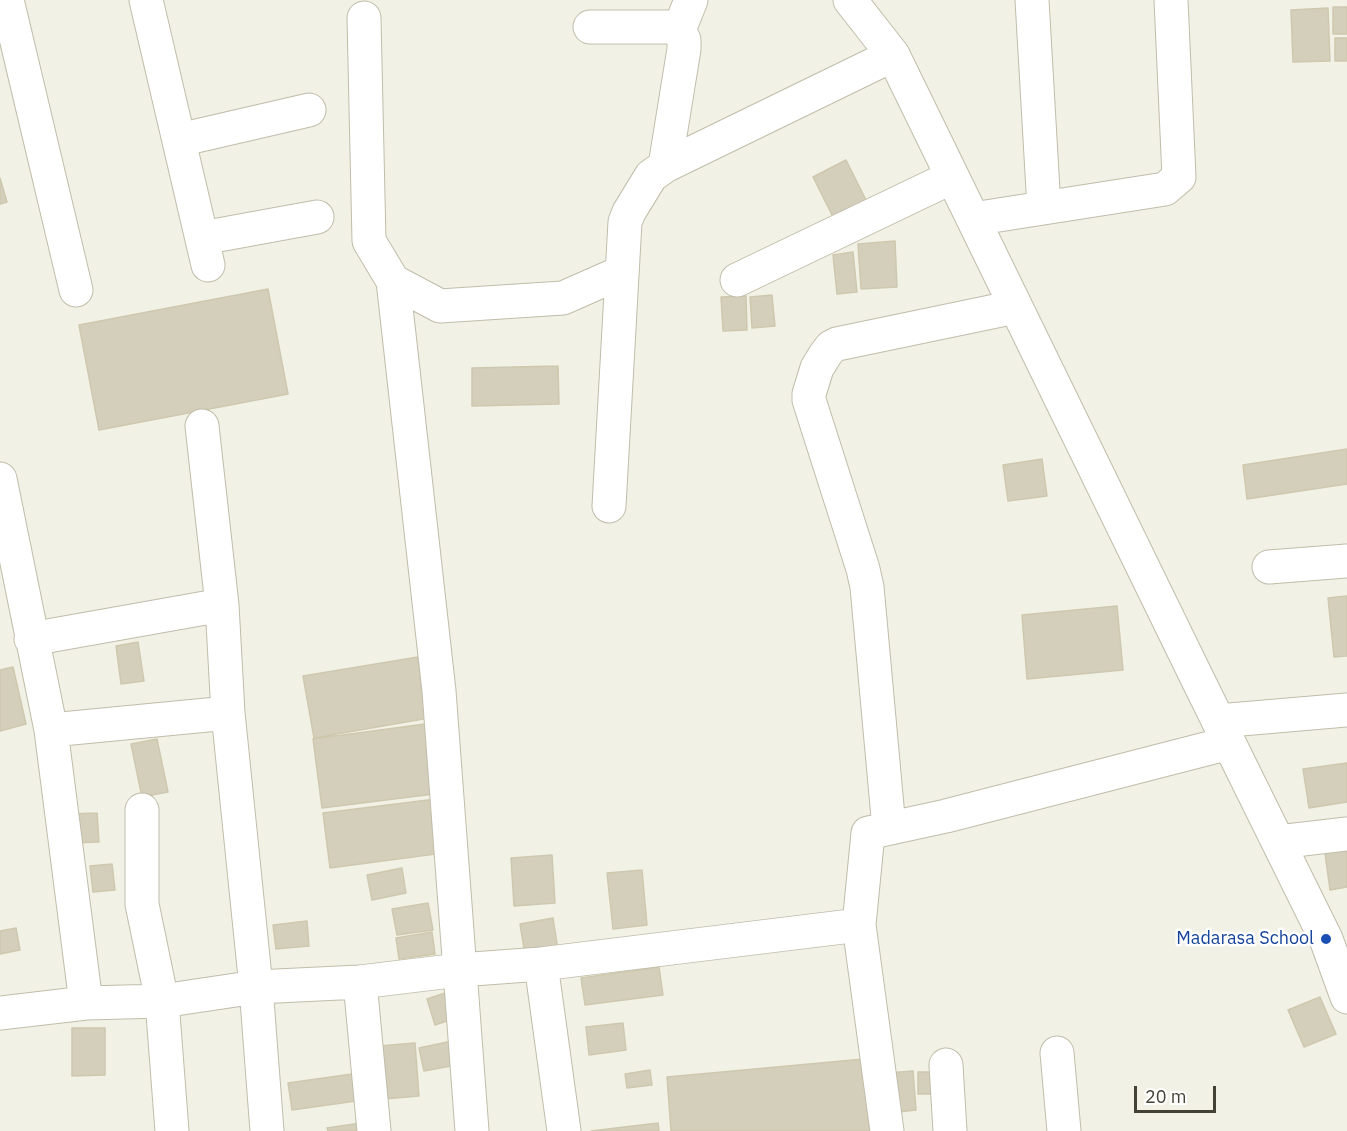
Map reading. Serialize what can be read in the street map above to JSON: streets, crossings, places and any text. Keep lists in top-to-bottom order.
{
  "places": ["Madarasa School"],
  "scale_bar": "20 m"
}
